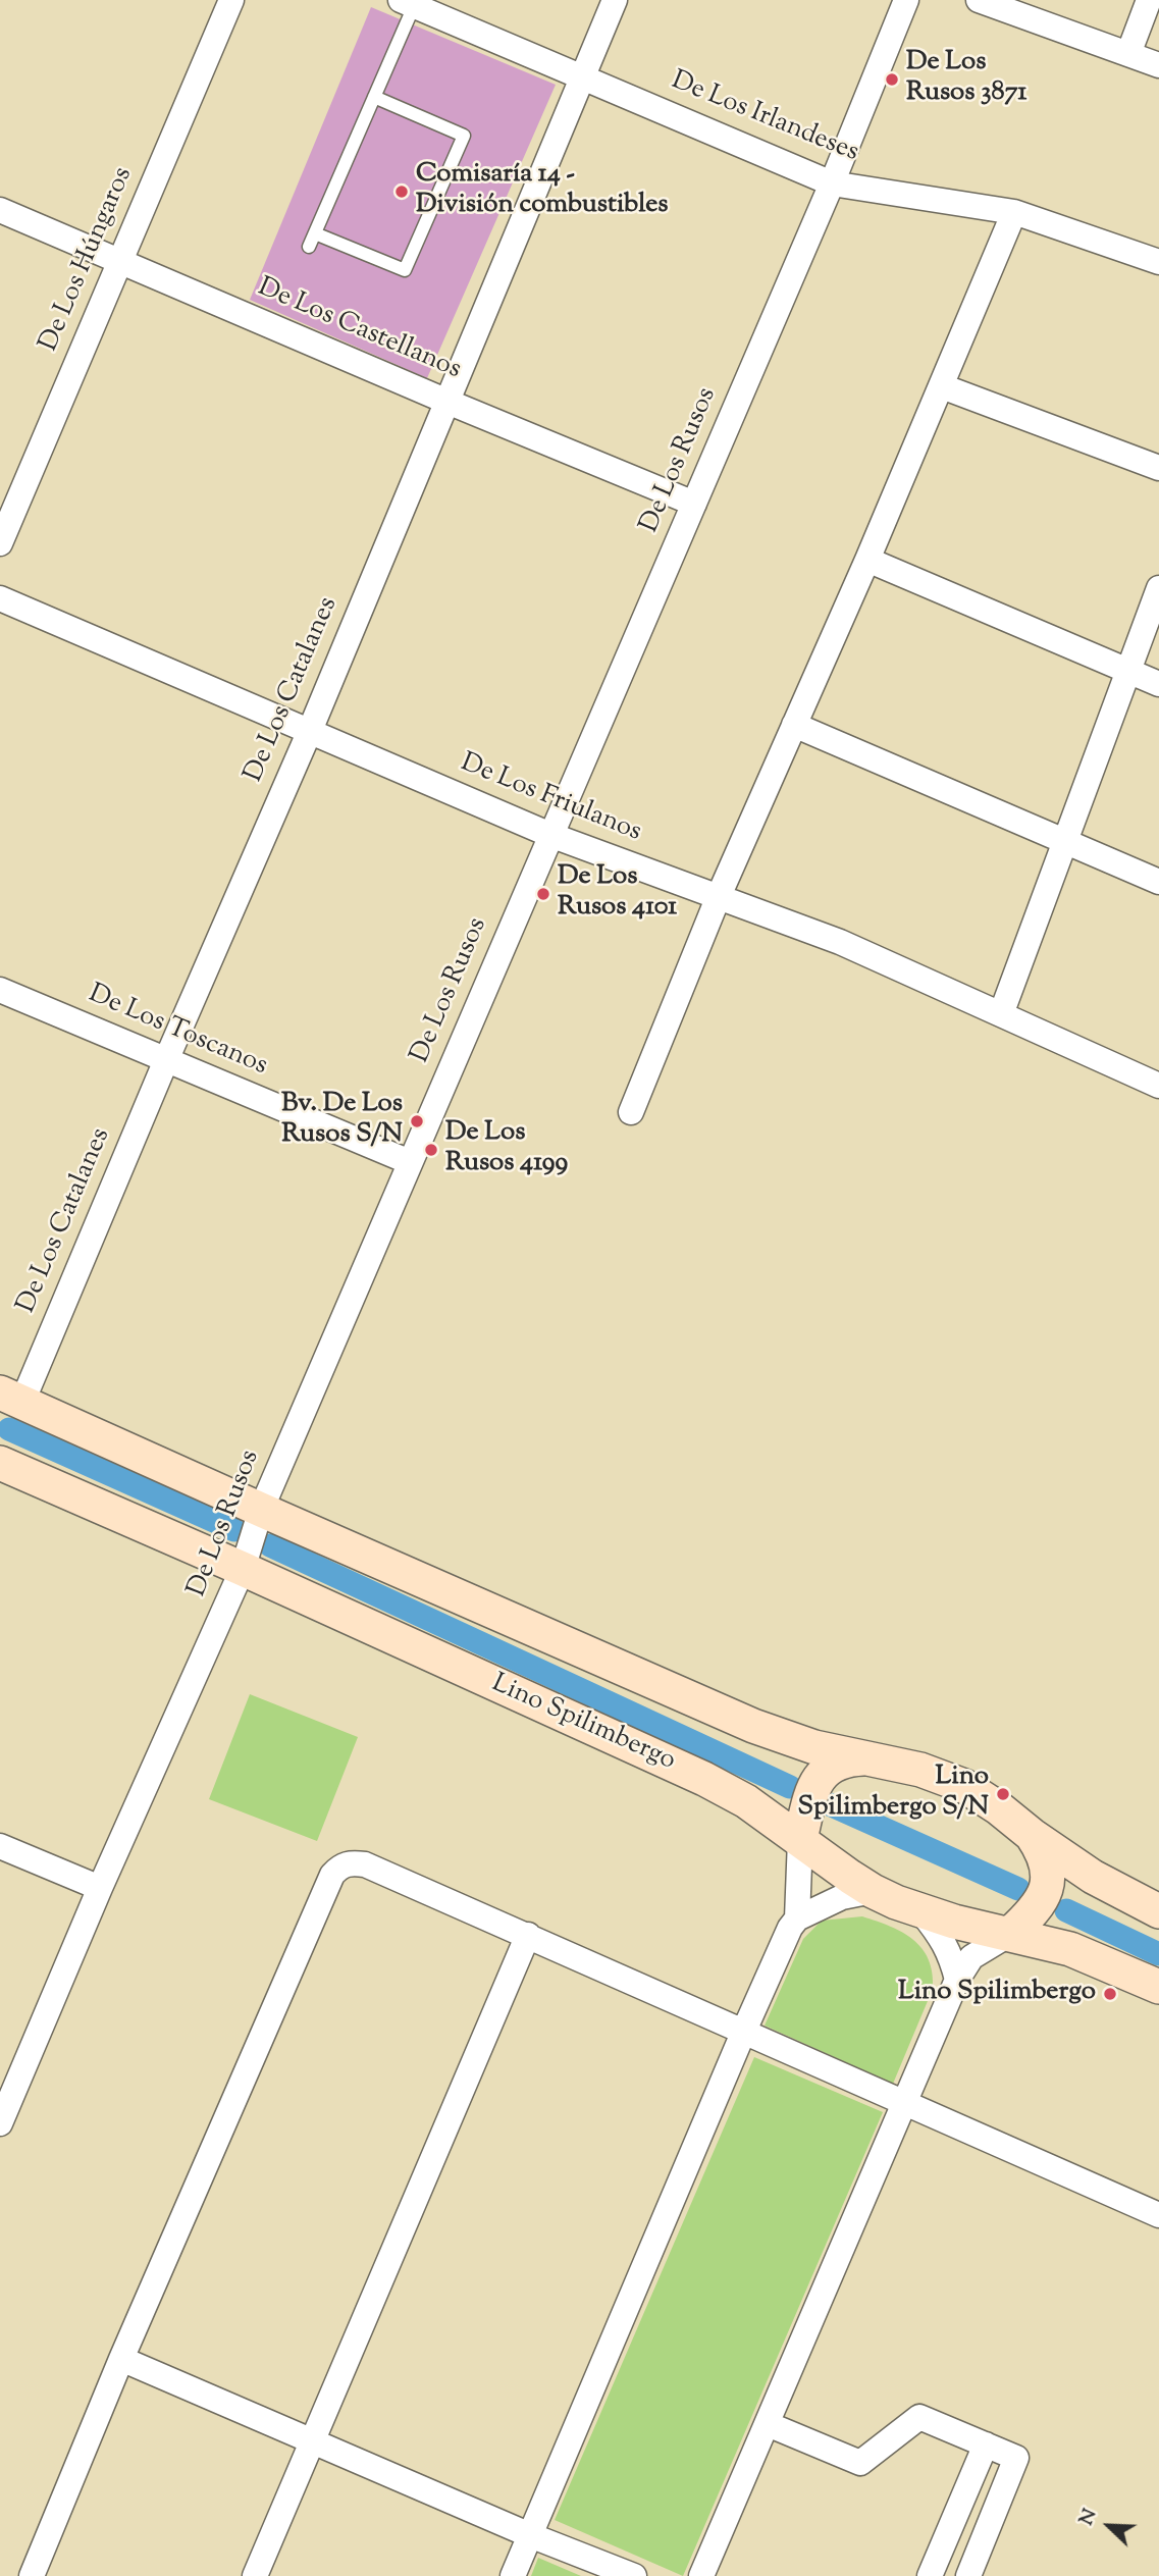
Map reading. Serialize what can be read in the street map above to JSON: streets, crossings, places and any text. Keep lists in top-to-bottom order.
{
  "streets": {
    "main road": ["Lino Spilimbergo"],
    "street": [
      "De Los Irlandeses",
      "De Los Húngaros",
      "De Los Castellanos",
      "De Los Rusos",
      "De Los Catalanes",
      "De Los Friulanos",
      "De Los Toscanos"
    ]
  },
  "crossings": [
    ["De Los Irlandeses", "De Los Rusos"],
    ["De Los Irlandeses", "De Los Catalanes"],
    ["De Los Húngaros", "De Los Castellanos"],
    ["De Los Castellanos", "De Los Rusos"],
    ["De Los Castellanos", "De Los Catalanes"],
    ["De Los Rusos", "De Los Friulanos"],
    ["De Los Rusos", "De Los Toscanos"],
    ["De Los Rusos", "Lino Spilimbergo"],
    ["De Los Catalanes", "De Los Friulanos"],
    ["De Los Catalanes", "De Los Toscanos"]
  ],
  "places": [
    "De Los Rusos 3871",
    "Comisaría 14 - División combustibles",
    "De Los Rusos 4101",
    "Bv. De Los Rusos S/N",
    "De Los Rusos 4199",
    "Lino Spilimbergo S/N",
    "Lino Spilimbergo"
  ],
  "north": "top left"
}
